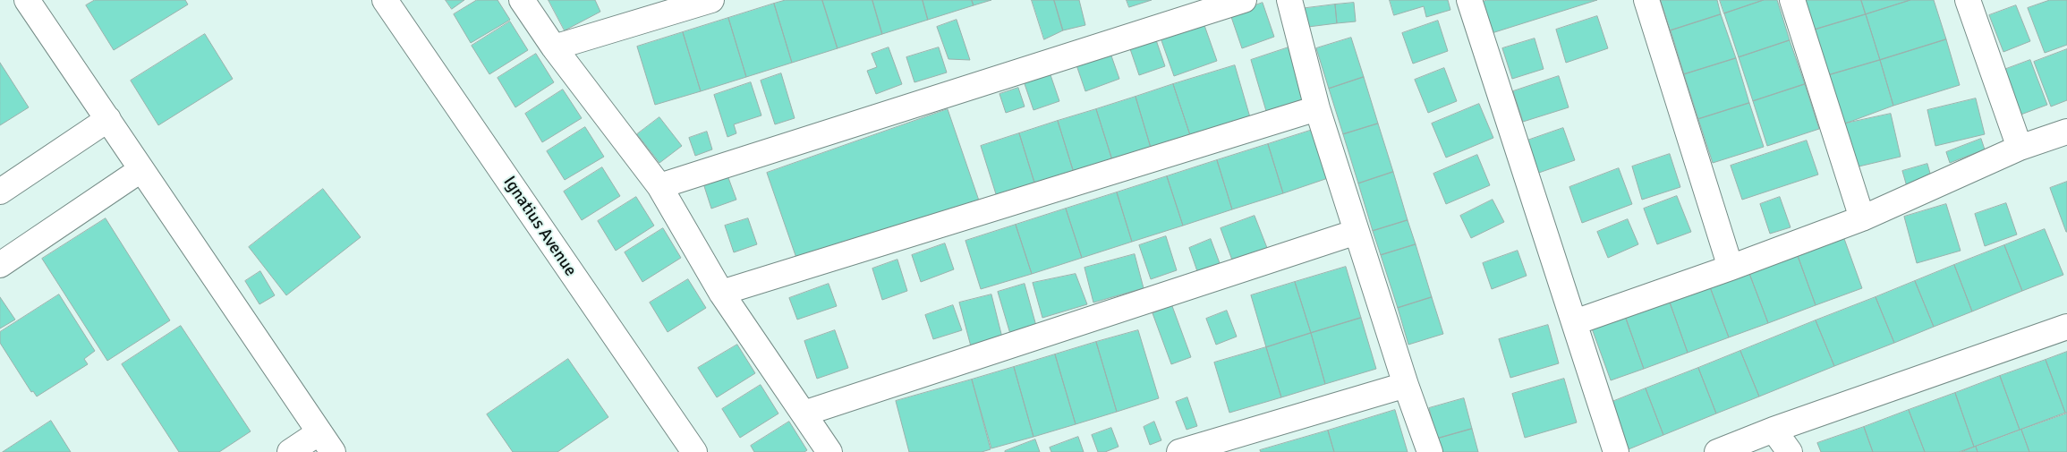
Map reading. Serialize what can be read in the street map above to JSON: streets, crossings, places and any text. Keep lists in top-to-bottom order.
{
  "streets": {
    "street": ["Ignatius Avenue"]
  }
}
